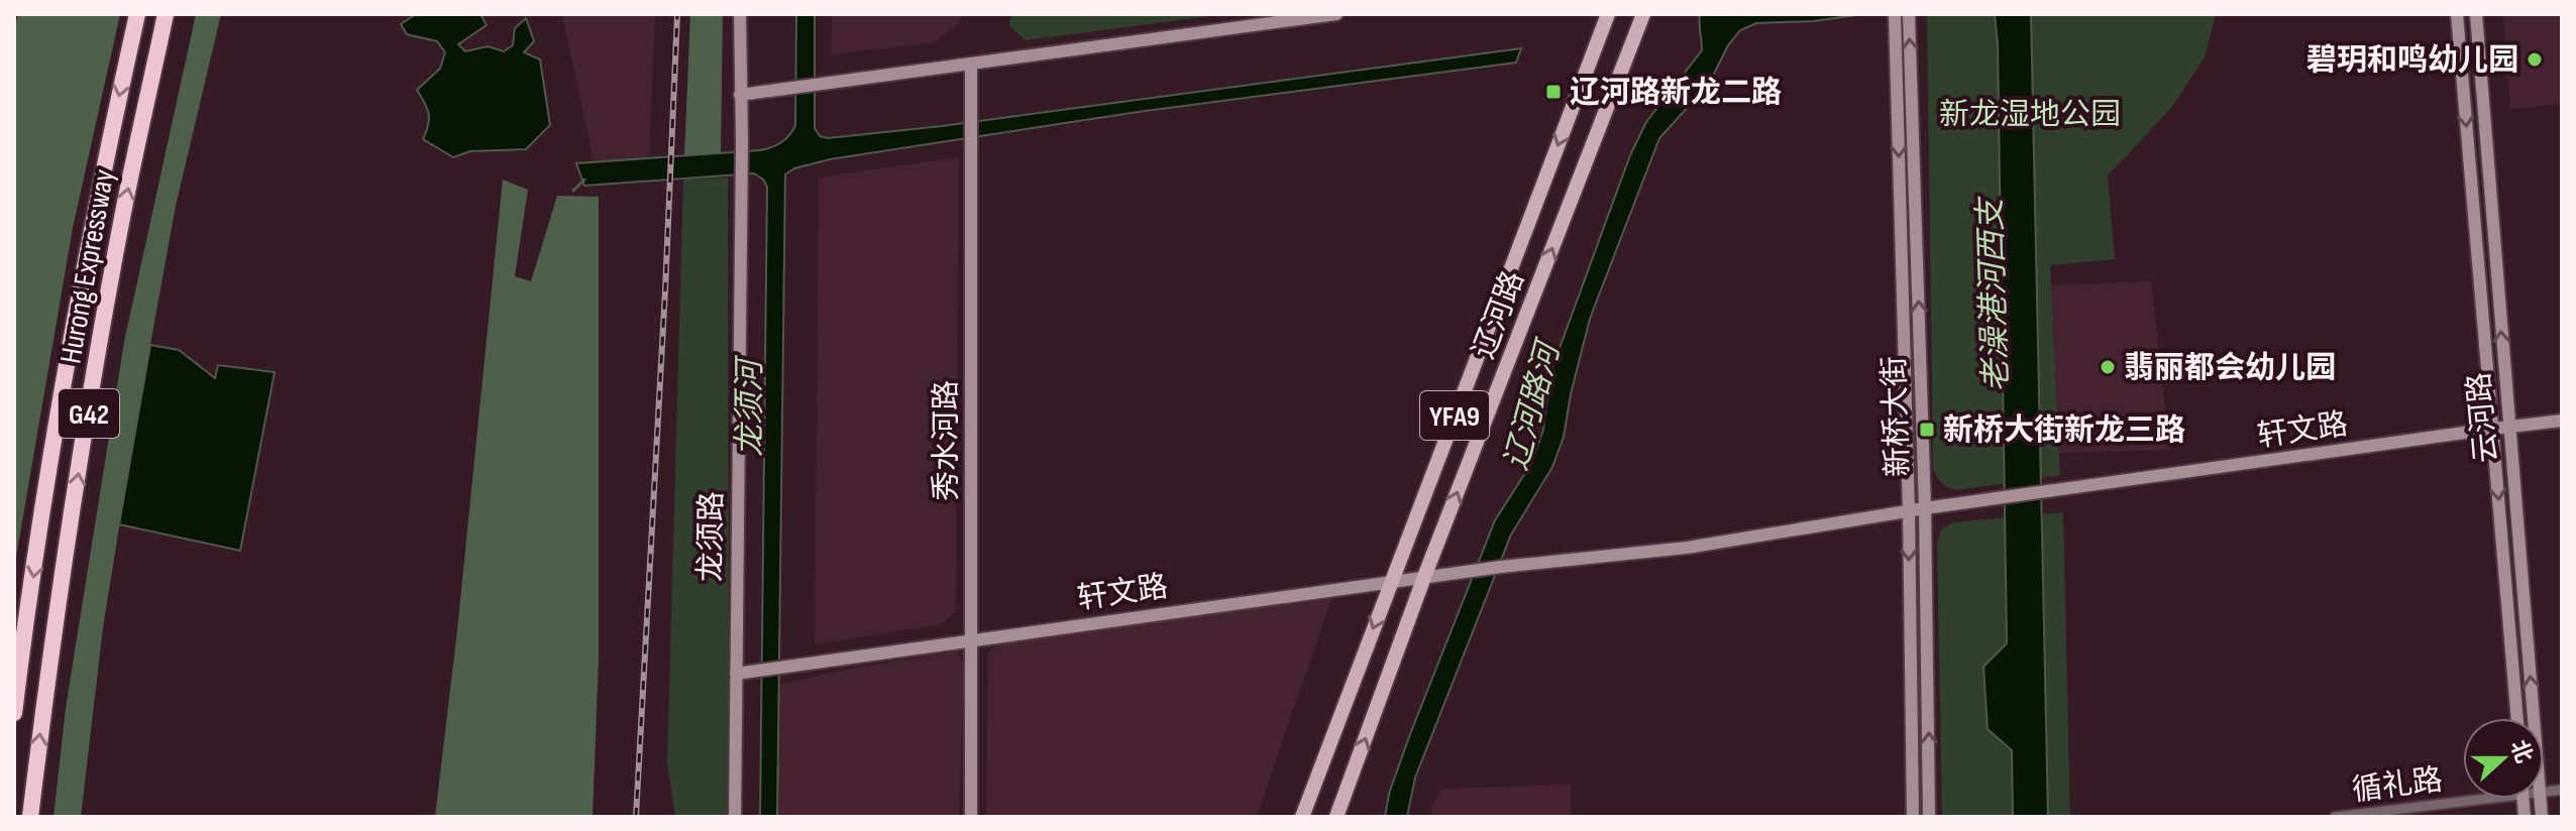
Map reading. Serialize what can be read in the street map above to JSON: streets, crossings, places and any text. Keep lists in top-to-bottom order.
{
  "streets": {
    "highway": ["Hurong Expressway", "G42"],
    "main road": ["辽河路", "YFA9"],
    "street": [
      "新桥大街",
      "云河路",
      "轩文路",
      "秀水河路",
      "龙须路",
      "循礼路"
    ]
  },
  "crossings": [
    ["辽河路", "轩文路"],
    ["新桥大街", "轩文路"],
    ["云河路", "轩文路"],
    ["轩文路", "秀水河路"],
    ["轩文路", "龙须路"]
  ],
  "water": ["老澡港河西支", "辽河路河", "龙须河"],
  "parks": ["新龙湿地公园"],
  "places": {
    "other": ["碧玥和鸣幼儿园", "翡丽都会幼儿园"],
    "transit": ["辽河路新龙二路", "新桥大街新龙三路"]
  },
  "north": "right"
}
